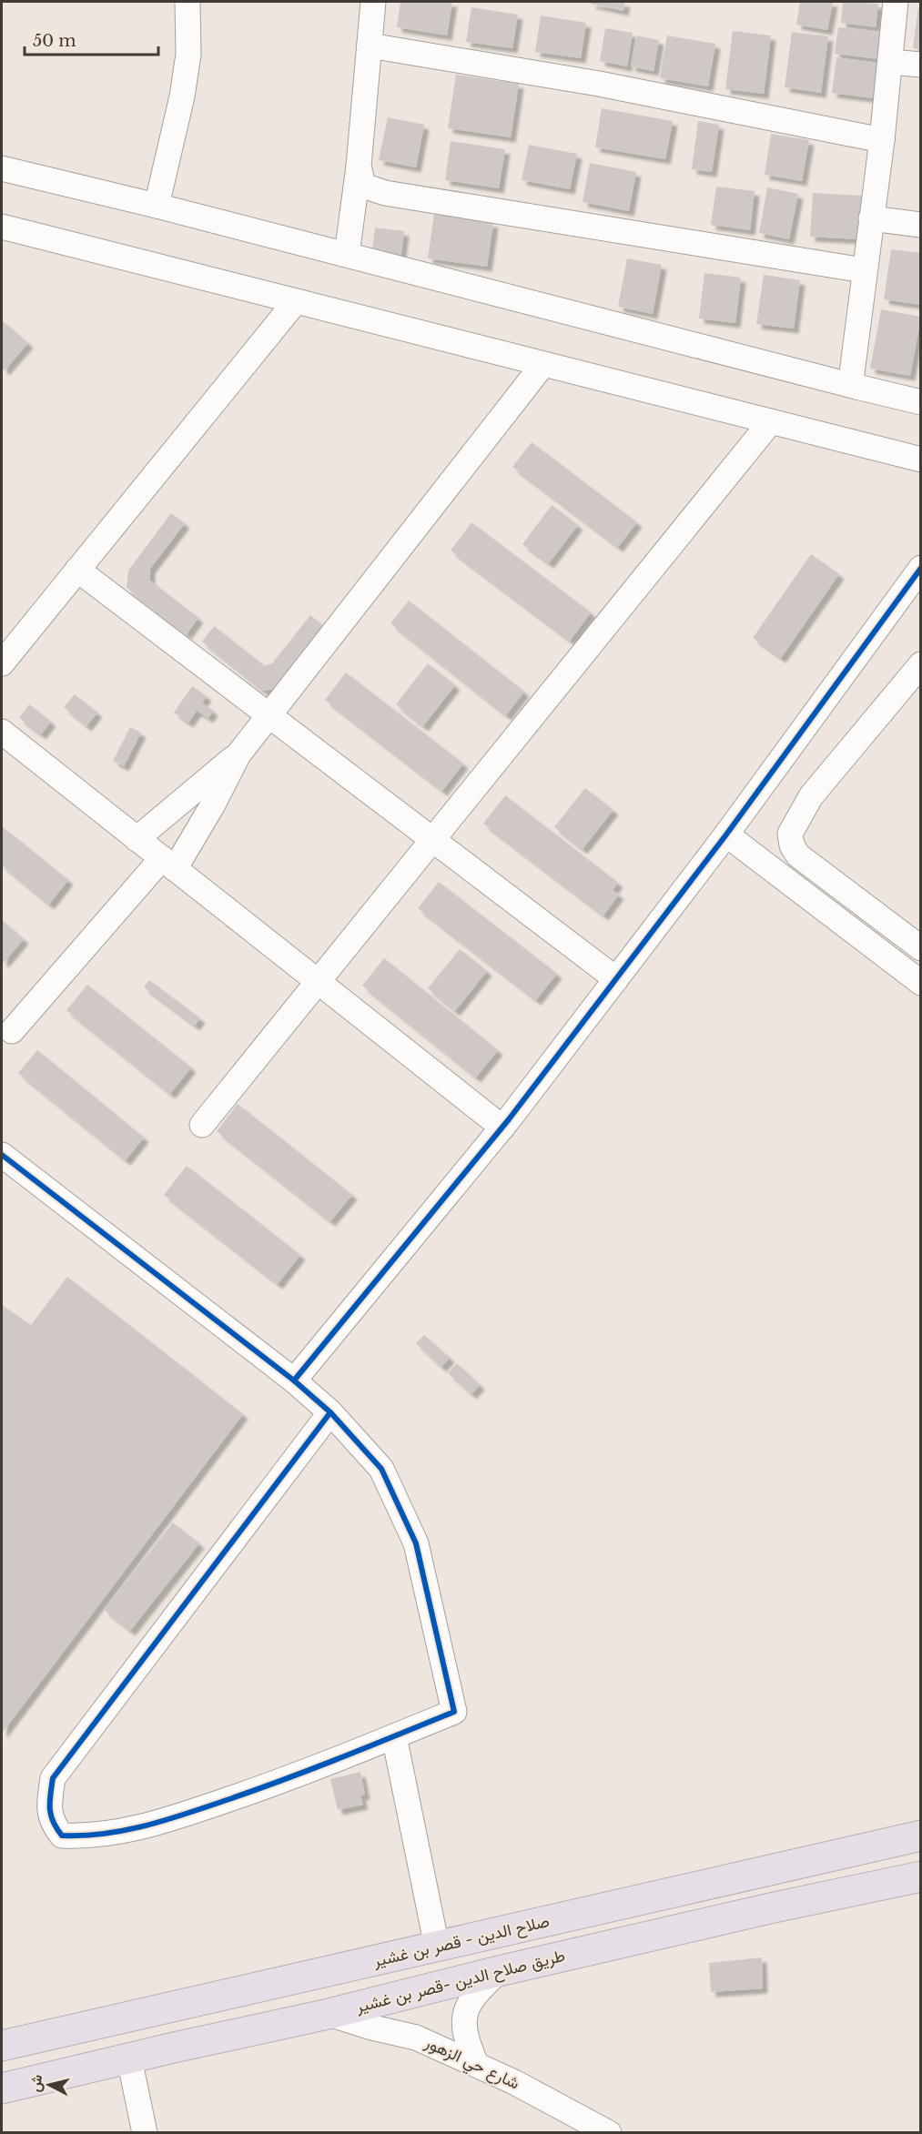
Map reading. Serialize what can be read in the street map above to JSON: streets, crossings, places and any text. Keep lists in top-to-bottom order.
{
  "streets": {
    "highway": ["صلاح الدين - قصر بن غشير", "طريق صلاح الدين -قصر بن غشير"],
    "street": ["شارع حي الزهور"]
  },
  "crossings": [
    ["طريق صلاح الدين -قصر بن غشير", "شارع حي الزهور"]
  ],
  "scale_bar": "50 m",
  "north": "left"
}
